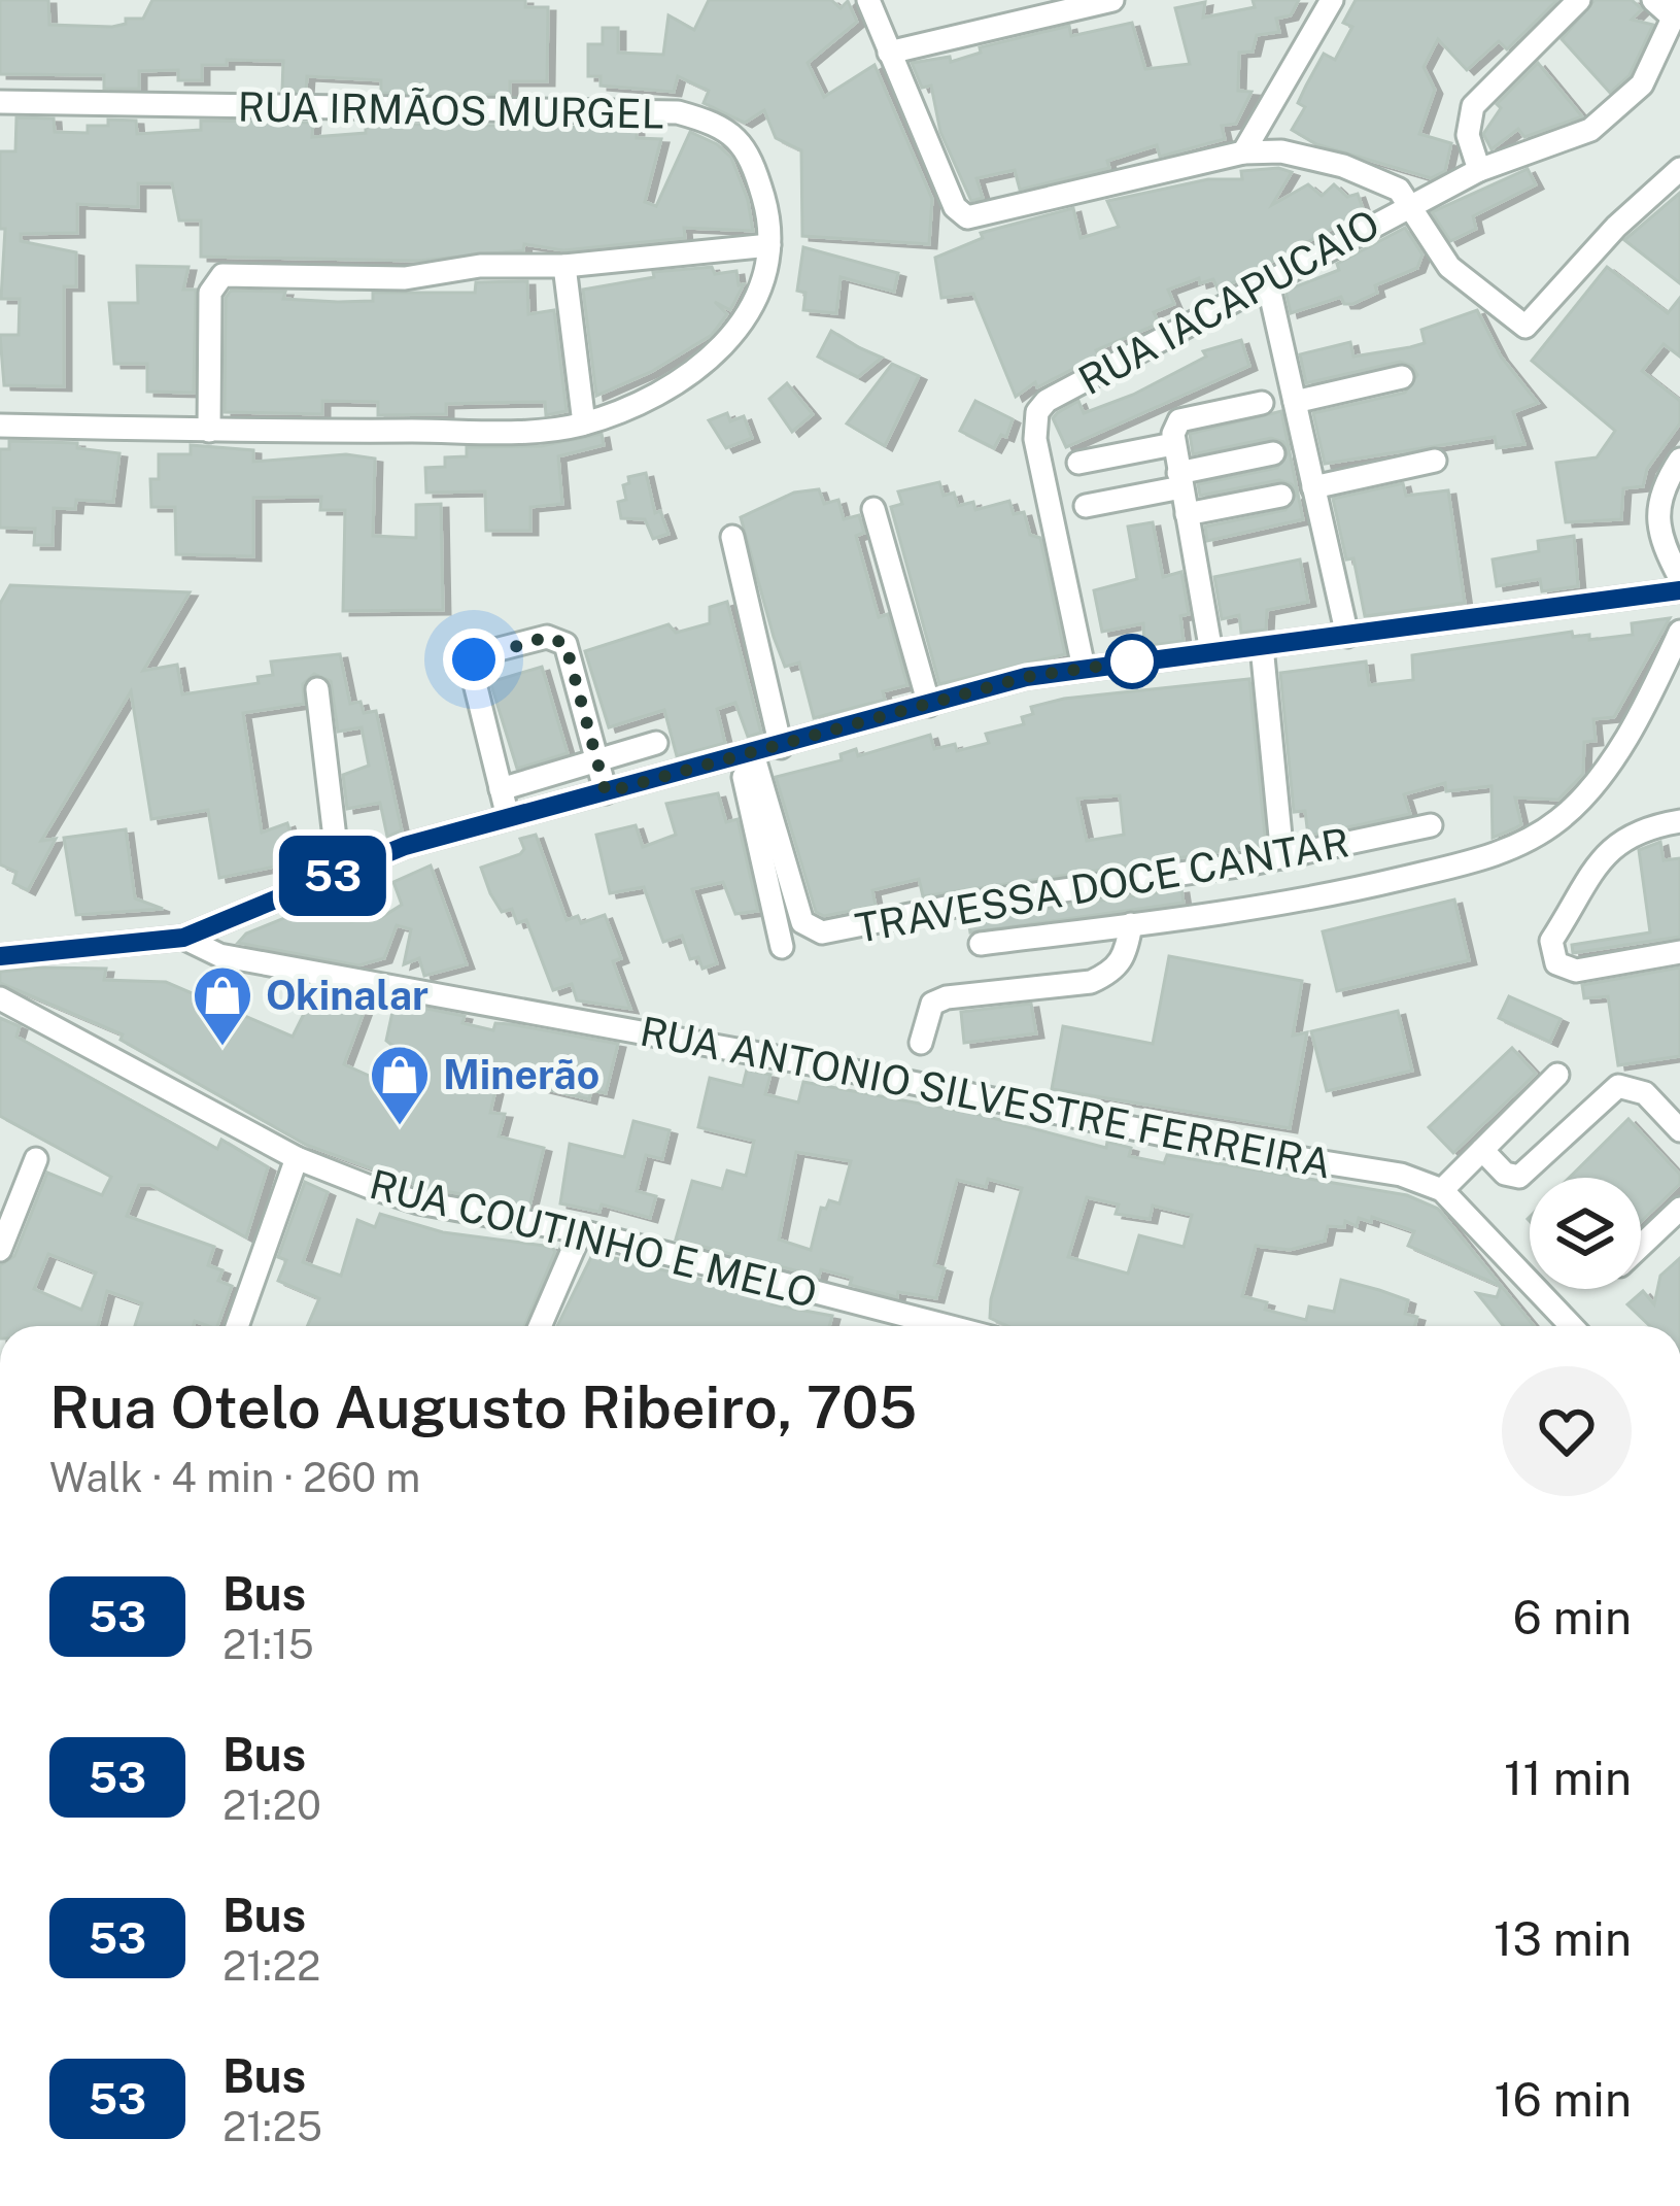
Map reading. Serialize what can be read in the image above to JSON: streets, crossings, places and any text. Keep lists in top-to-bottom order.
{
  "streets": {
    "street": [
      "RUA IRMÃOS MURGEL",
      "RUA IACAPUCAIO",
      "TRAVESSA DOCE CANTAR",
      "RUA ANTONIO SILVESTRE FERREIRA",
      "RUA COUTINHO E MELO"
    ]
  },
  "places": {
    "shop": ["Okinalar", "Minerão"]
  },
  "lines": ["bus line 53"],
  "page": {
    "on_map": "53",
    "heading": ["Rua Otelo Augusto Ribeiro, 705", "Walk · 4 min · 260 m"],
    "list": [
      {
        "mark": "53",
        "name": "Bus",
        "note": "21:15",
        "value": "6 min"
      },
      {
        "mark": "53",
        "name": "Bus",
        "note": "21:20",
        "value": "11 min"
      },
      {
        "mark": "53",
        "name": "Bus",
        "note": "21:22",
        "value": "13 min"
      },
      {
        "mark": "53",
        "name": "Bus",
        "note": "21:25",
        "value": "16 min"
      }
    ]
  }
}
